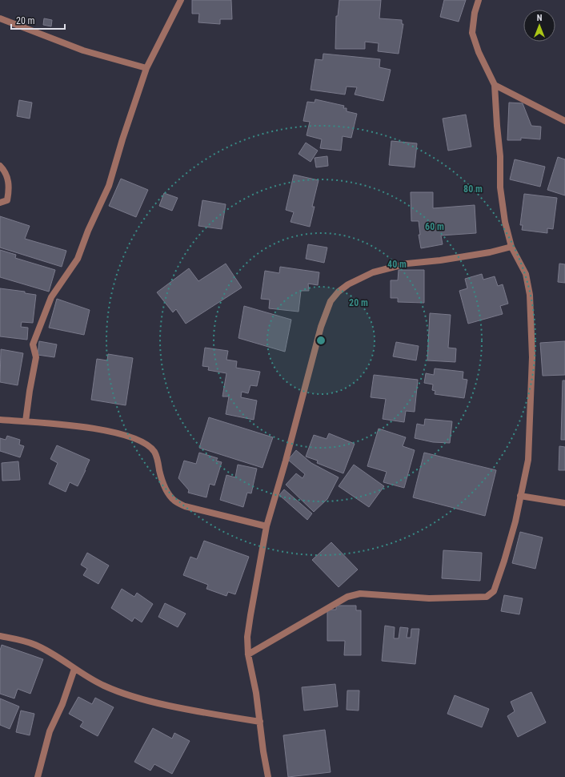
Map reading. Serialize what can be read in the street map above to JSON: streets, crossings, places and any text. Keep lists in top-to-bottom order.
{
  "scale_bar": "20 m",
  "north": "top",
  "rings": [
    "80 m",
    "60 m",
    "40 m",
    "20 m"
  ]
}
